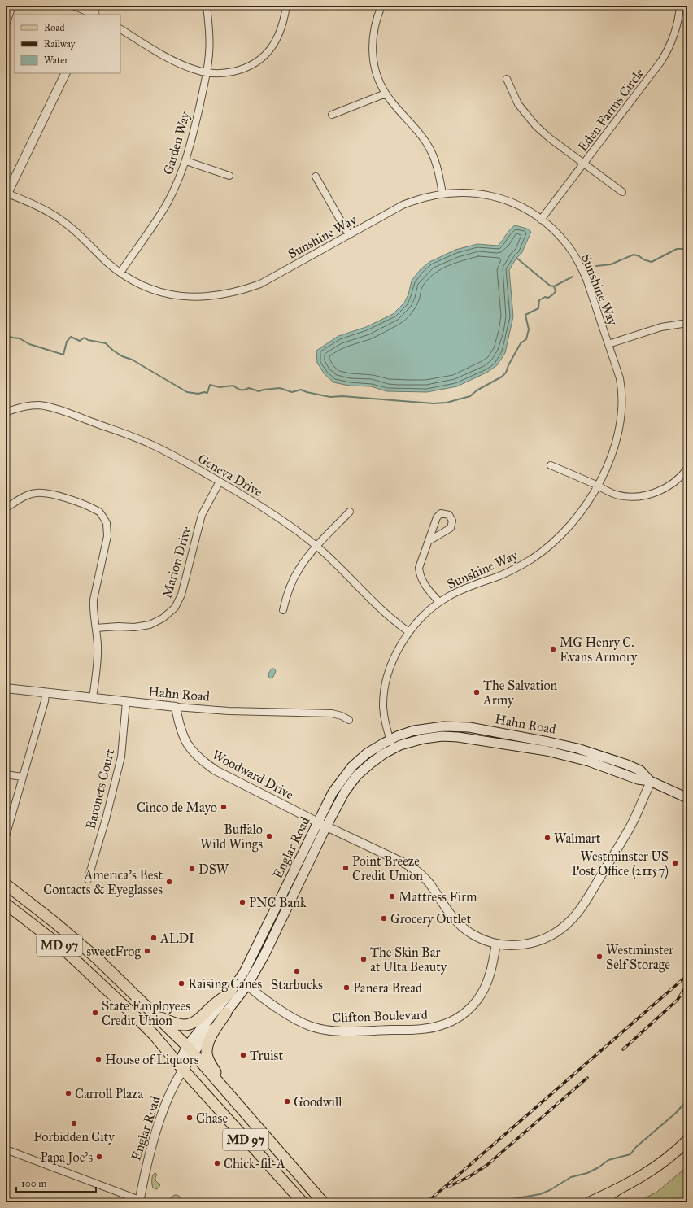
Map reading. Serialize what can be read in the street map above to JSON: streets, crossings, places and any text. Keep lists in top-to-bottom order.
{
  "streets": {
    "main road": ["Hahn Road", "Englar Road", "MD 97"],
    "street": [
      "Eden Farms Circle",
      "Garden Way",
      "Sunshine Way",
      "Geneva Drive",
      "Marion Drive",
      "Woodward Drive",
      "Baronets Court",
      "Clifton Boulevard"
    ]
  },
  "crossings": [
    ["Eden Farms Circle", "Sunshine Way"],
    ["Garden Way", "Sunshine Way"],
    ["Sunshine Way", "Geneva Drive"],
    ["Sunshine Way", "Hahn Road"],
    ["Sunshine Way", "Englar Road"],
    ["Geneva Drive", "Marion Drive"],
    ["Hahn Road", "Woodward Drive"],
    ["Hahn Road", "Baronets Court"],
    ["Hahn Road", "Englar Road"],
    ["Woodward Drive", "Englar Road"],
    ["Woodward Drive", "Clifton Boulevard"],
    ["Englar Road", "MD 97"],
    ["Englar Road", "Clifton Boulevard"]
  ],
  "places": [
    "MG Henry C. Evans Armory",
    "The Salvation Army",
    "Cinco de Mayo",
    "Buffalo Wild Wings",
    "Walmart",
    "Westminster US Post Office (21157)",
    "Point Breeze Credit Union",
    "DSW",
    "America's Best Contacts & Eyeglasses",
    "Mattress Firm",
    "PNC Bank",
    "Grocery Outlet",
    "ALDI",
    "sweetFrog",
    "Westminster Self Storage",
    "The Skin Bar at Ulta Beauty",
    "Starbucks",
    "Raising Canes",
    "Panera Bread",
    "State Employees Credit Union",
    "Truist",
    "House of Liquors",
    "Carroll Plaza",
    "Goodwill",
    "Chase",
    "Forbidden City",
    "Papa Joe's",
    "Chick-fil-A"
  ],
  "legend": ["Road", "Railway", "Water"],
  "scale_bar": "100 m"
}
